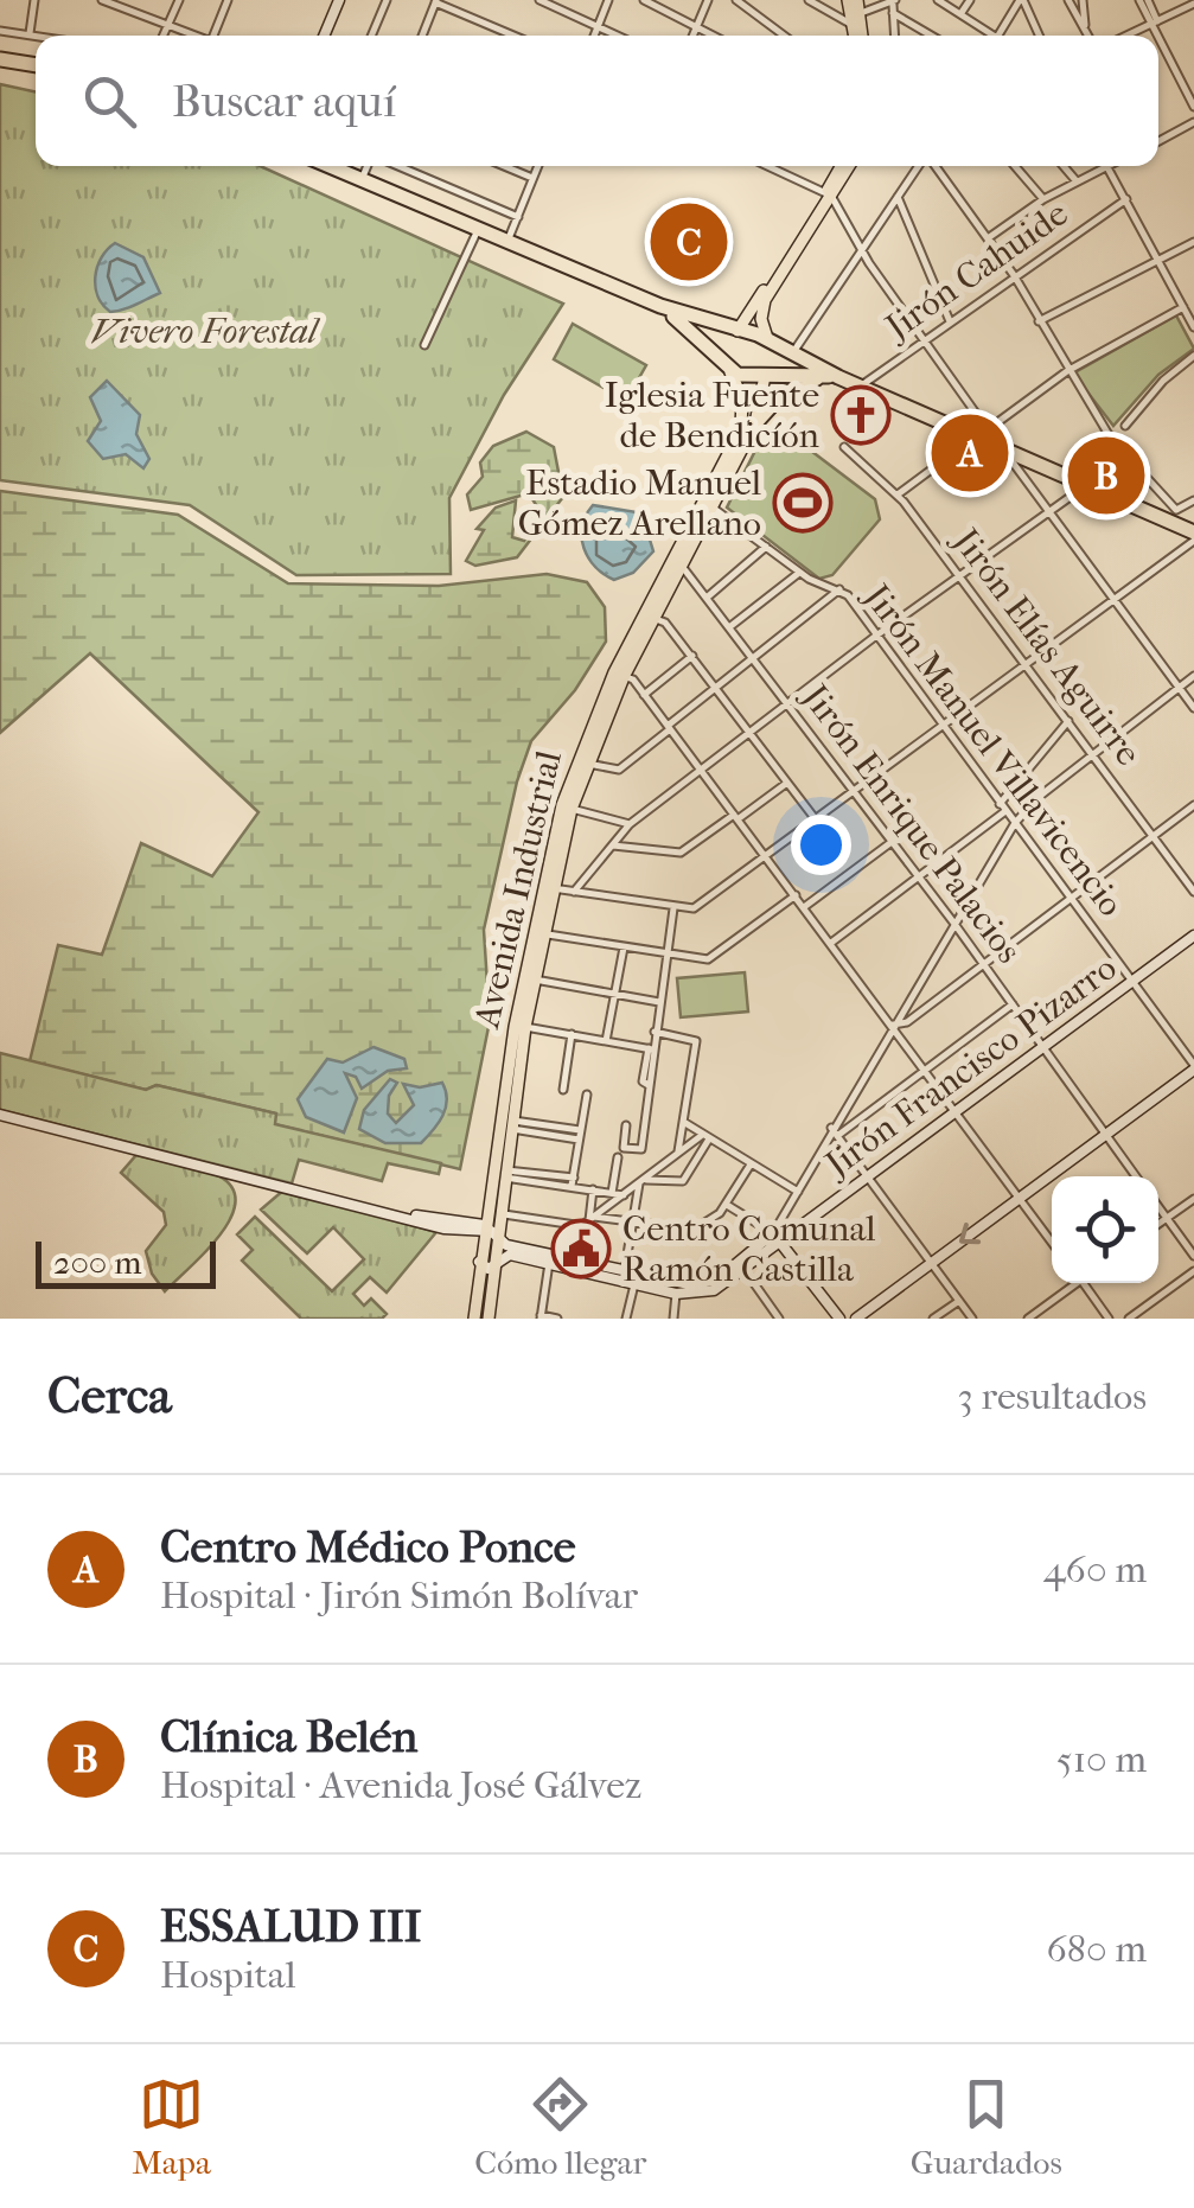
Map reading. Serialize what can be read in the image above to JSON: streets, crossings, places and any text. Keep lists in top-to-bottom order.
{
  "streets": {
    "main road": ["Avenida Industrial", "Jirón Francisco Pizarro"],
    "street": [
      "Jirón Cahuide",
      "Jirón Elías Aguirre",
      "Jirón Manuel Villavicencio",
      "Jirón Enrique Palacios"
    ]
  },
  "crossings": [
    ["Jirón Manuel Villavicencio", "Avenida Industrial"],
    ["Jirón Manuel Villavicencio", "Jirón Francisco Pizarro"],
    ["Jirón Enrique Palacios", "Avenida Industrial"],
    ["Jirón Enrique Palacios", "Jirón Francisco Pizarro"]
  ],
  "parks": ["Vivero Forestal"],
  "places": {
    "church": ["Iglesia Fuente de Bendicíón"],
    "sports": ["Estadio Manuel Gómez Arellano"],
    "public building": ["Centro Comunal Ramón Castilla"]
  },
  "scale_bar": "200 m",
  "page": {
    "search": "Buscar aquí",
    "pins": ["C", "A", "B"],
    "scale": "200 m",
    "heading": ["Cerca", "3 resultados"],
    "list": [
      {
        "mark": "A",
        "name": "Centro Médico Ponce",
        "note": "Hospital · Jirón Simón Bolívar",
        "value": "460 m"
      },
      {
        "mark": "B",
        "name": "Clínica Belén",
        "note": "Hospital · Avenida José Gálvez",
        "value": "510 m"
      },
      {
        "mark": "C",
        "name": "ESSALUD III",
        "note": "Hospital",
        "value": "680 m"
      }
    ],
    "nav": ["Mapa", "Cómo llegar", "Guardados"]
  }
}
